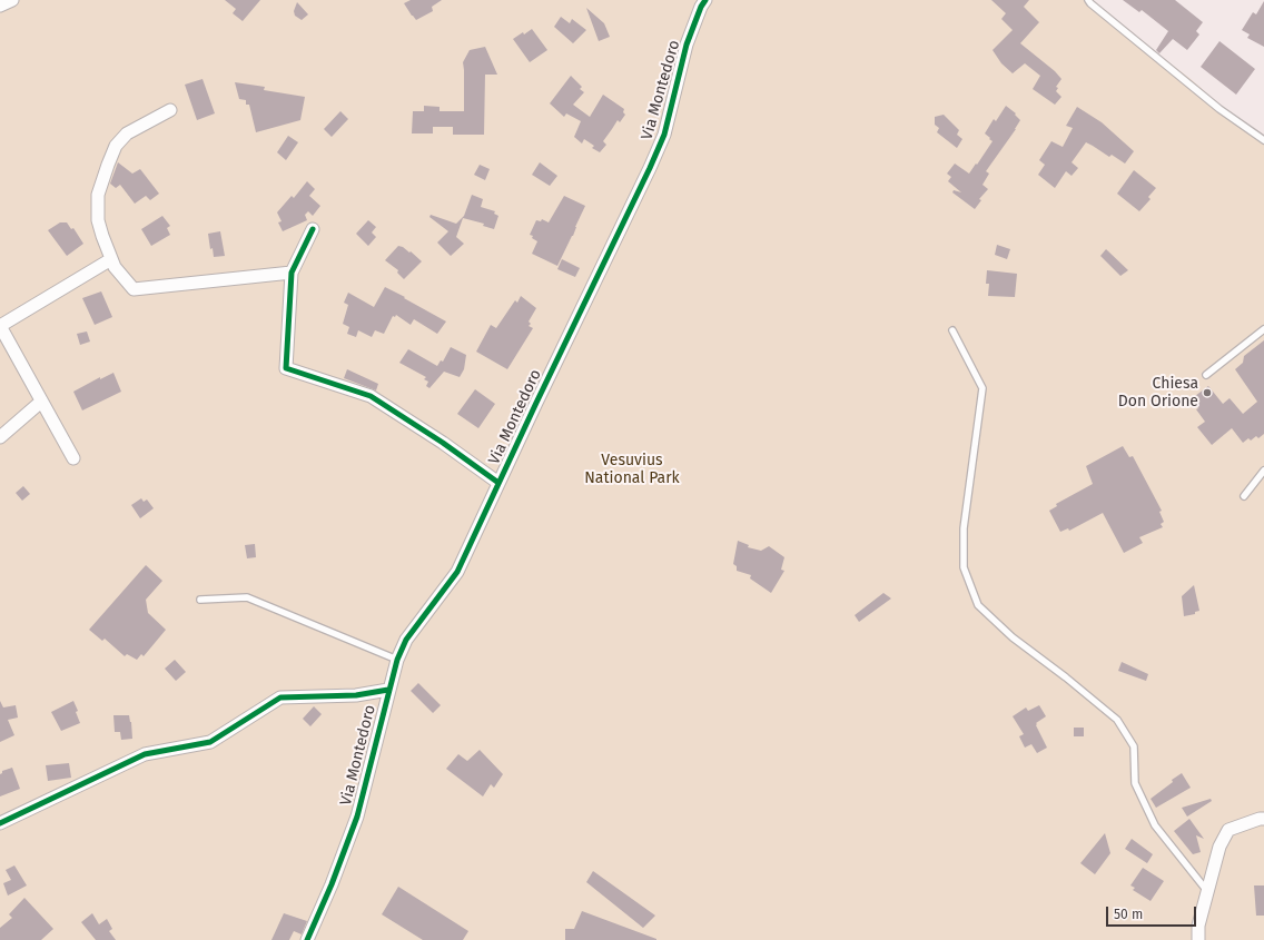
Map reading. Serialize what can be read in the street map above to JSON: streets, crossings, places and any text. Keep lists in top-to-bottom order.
{
  "streets": {
    "street": ["Via Montedoro"]
  },
  "parks": ["Vesuvius National Park"],
  "places": ["Chiesa Don Orione"],
  "scale_bar": "50 m"
}
